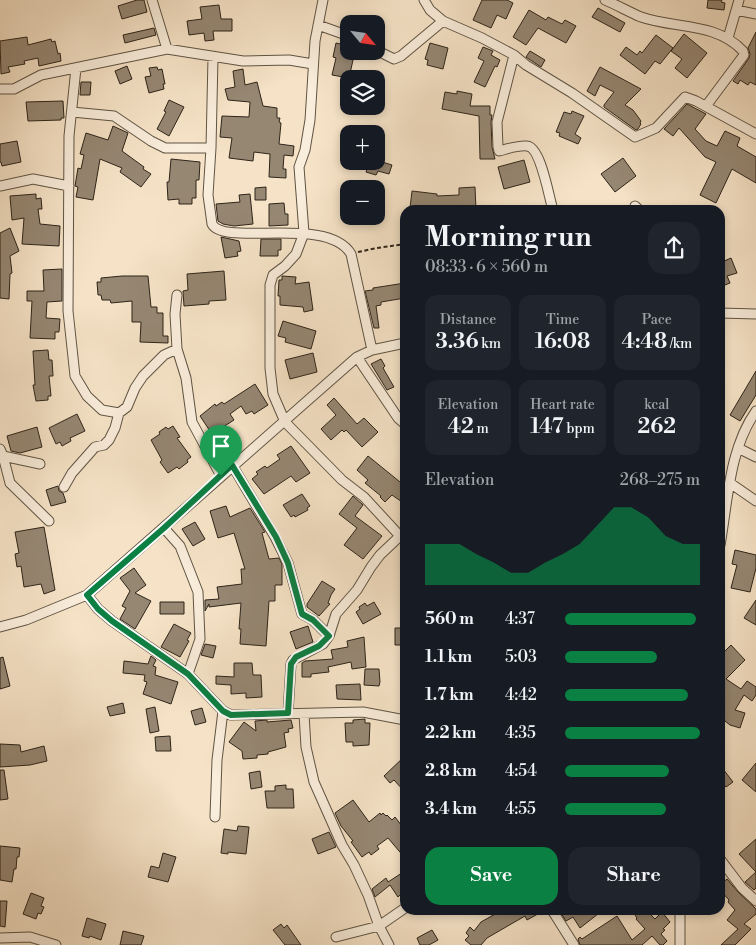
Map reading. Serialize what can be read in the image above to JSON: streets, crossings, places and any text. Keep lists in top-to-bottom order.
{
  "north": "bottom right",
  "page": {
    "map_buttons": ["+", "−"],
    "heading": ["Morning run", "08:33 · 6 × 560 m"],
    "stats": [
      ["Distance", "3.36 km"],
      ["Time", "16:08"],
      ["Pace", "4:48 /km"],
      ["Elevation", "42 m"],
      ["Heart rate", "147 bpm"],
      ["kcal", "262"]
    ],
    "chart": ["Elevation", "268–275 m"],
    "list": [
      {
        "name": "560 m",
        "note": "4:37"
      },
      {
        "name": "1.1 km",
        "note": "5:03"
      },
      {
        "name": "1.7 km",
        "note": "4:42"
      },
      {
        "name": "2.2 km",
        "note": "4:35"
      },
      {
        "name": "2.8 km",
        "note": "4:54"
      },
      {
        "name": "3.4 km",
        "note": "4:55"
      }
    ],
    "buttons": ["Save", "Share"]
  }
}
